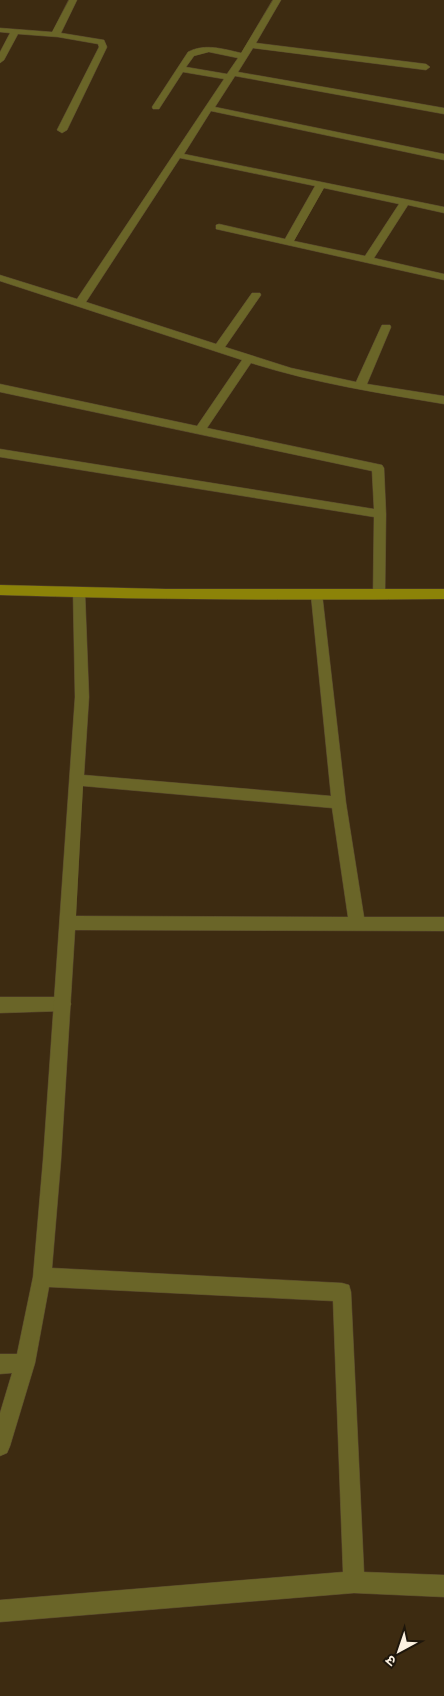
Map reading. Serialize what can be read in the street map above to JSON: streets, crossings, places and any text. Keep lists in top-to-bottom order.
{
  "north": "bottom left"
}
